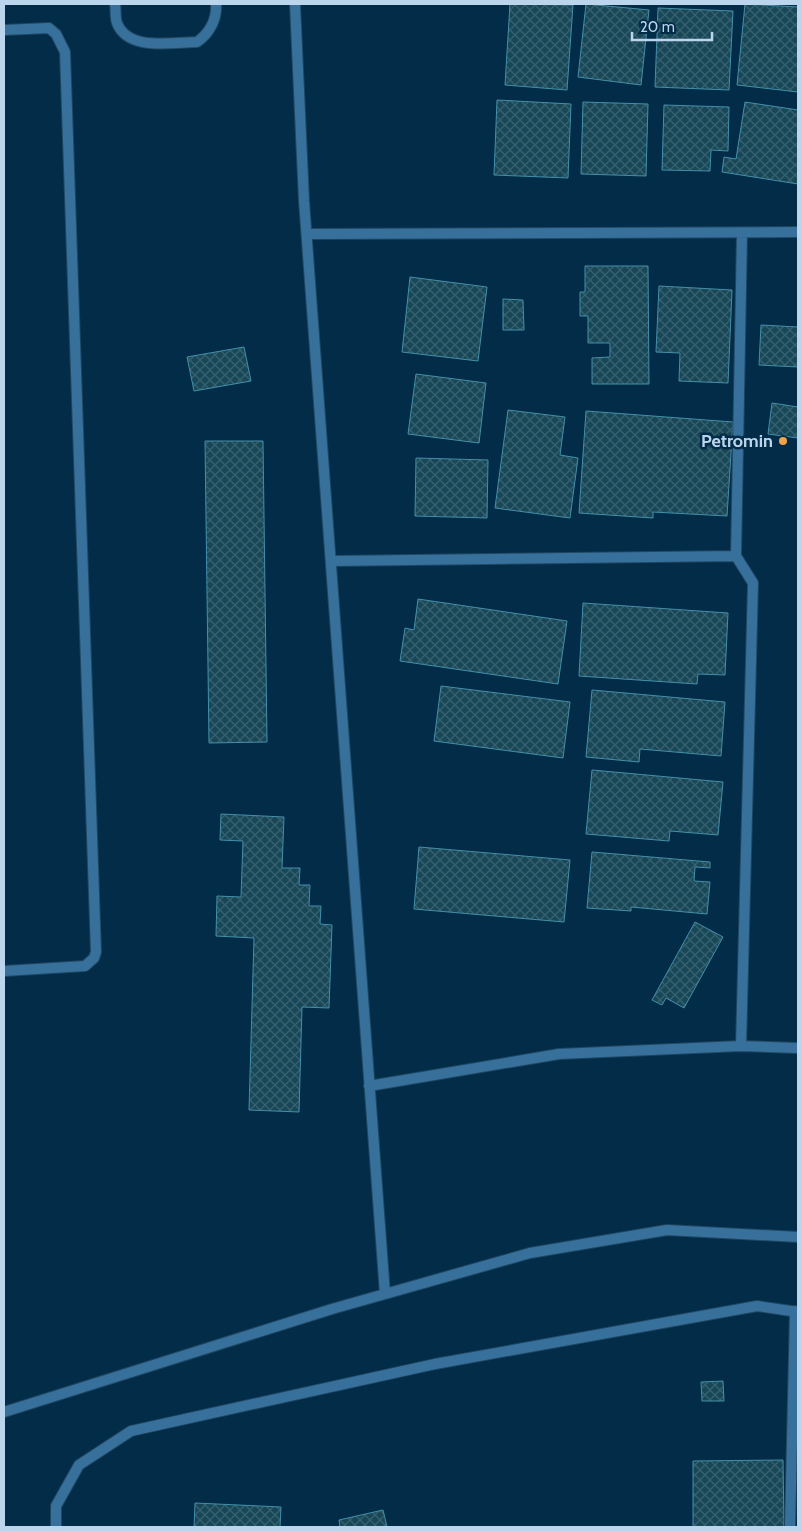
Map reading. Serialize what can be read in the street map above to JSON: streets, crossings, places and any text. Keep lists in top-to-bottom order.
{
  "places": ["Petromin"],
  "scale_bar": "20 m"
}
